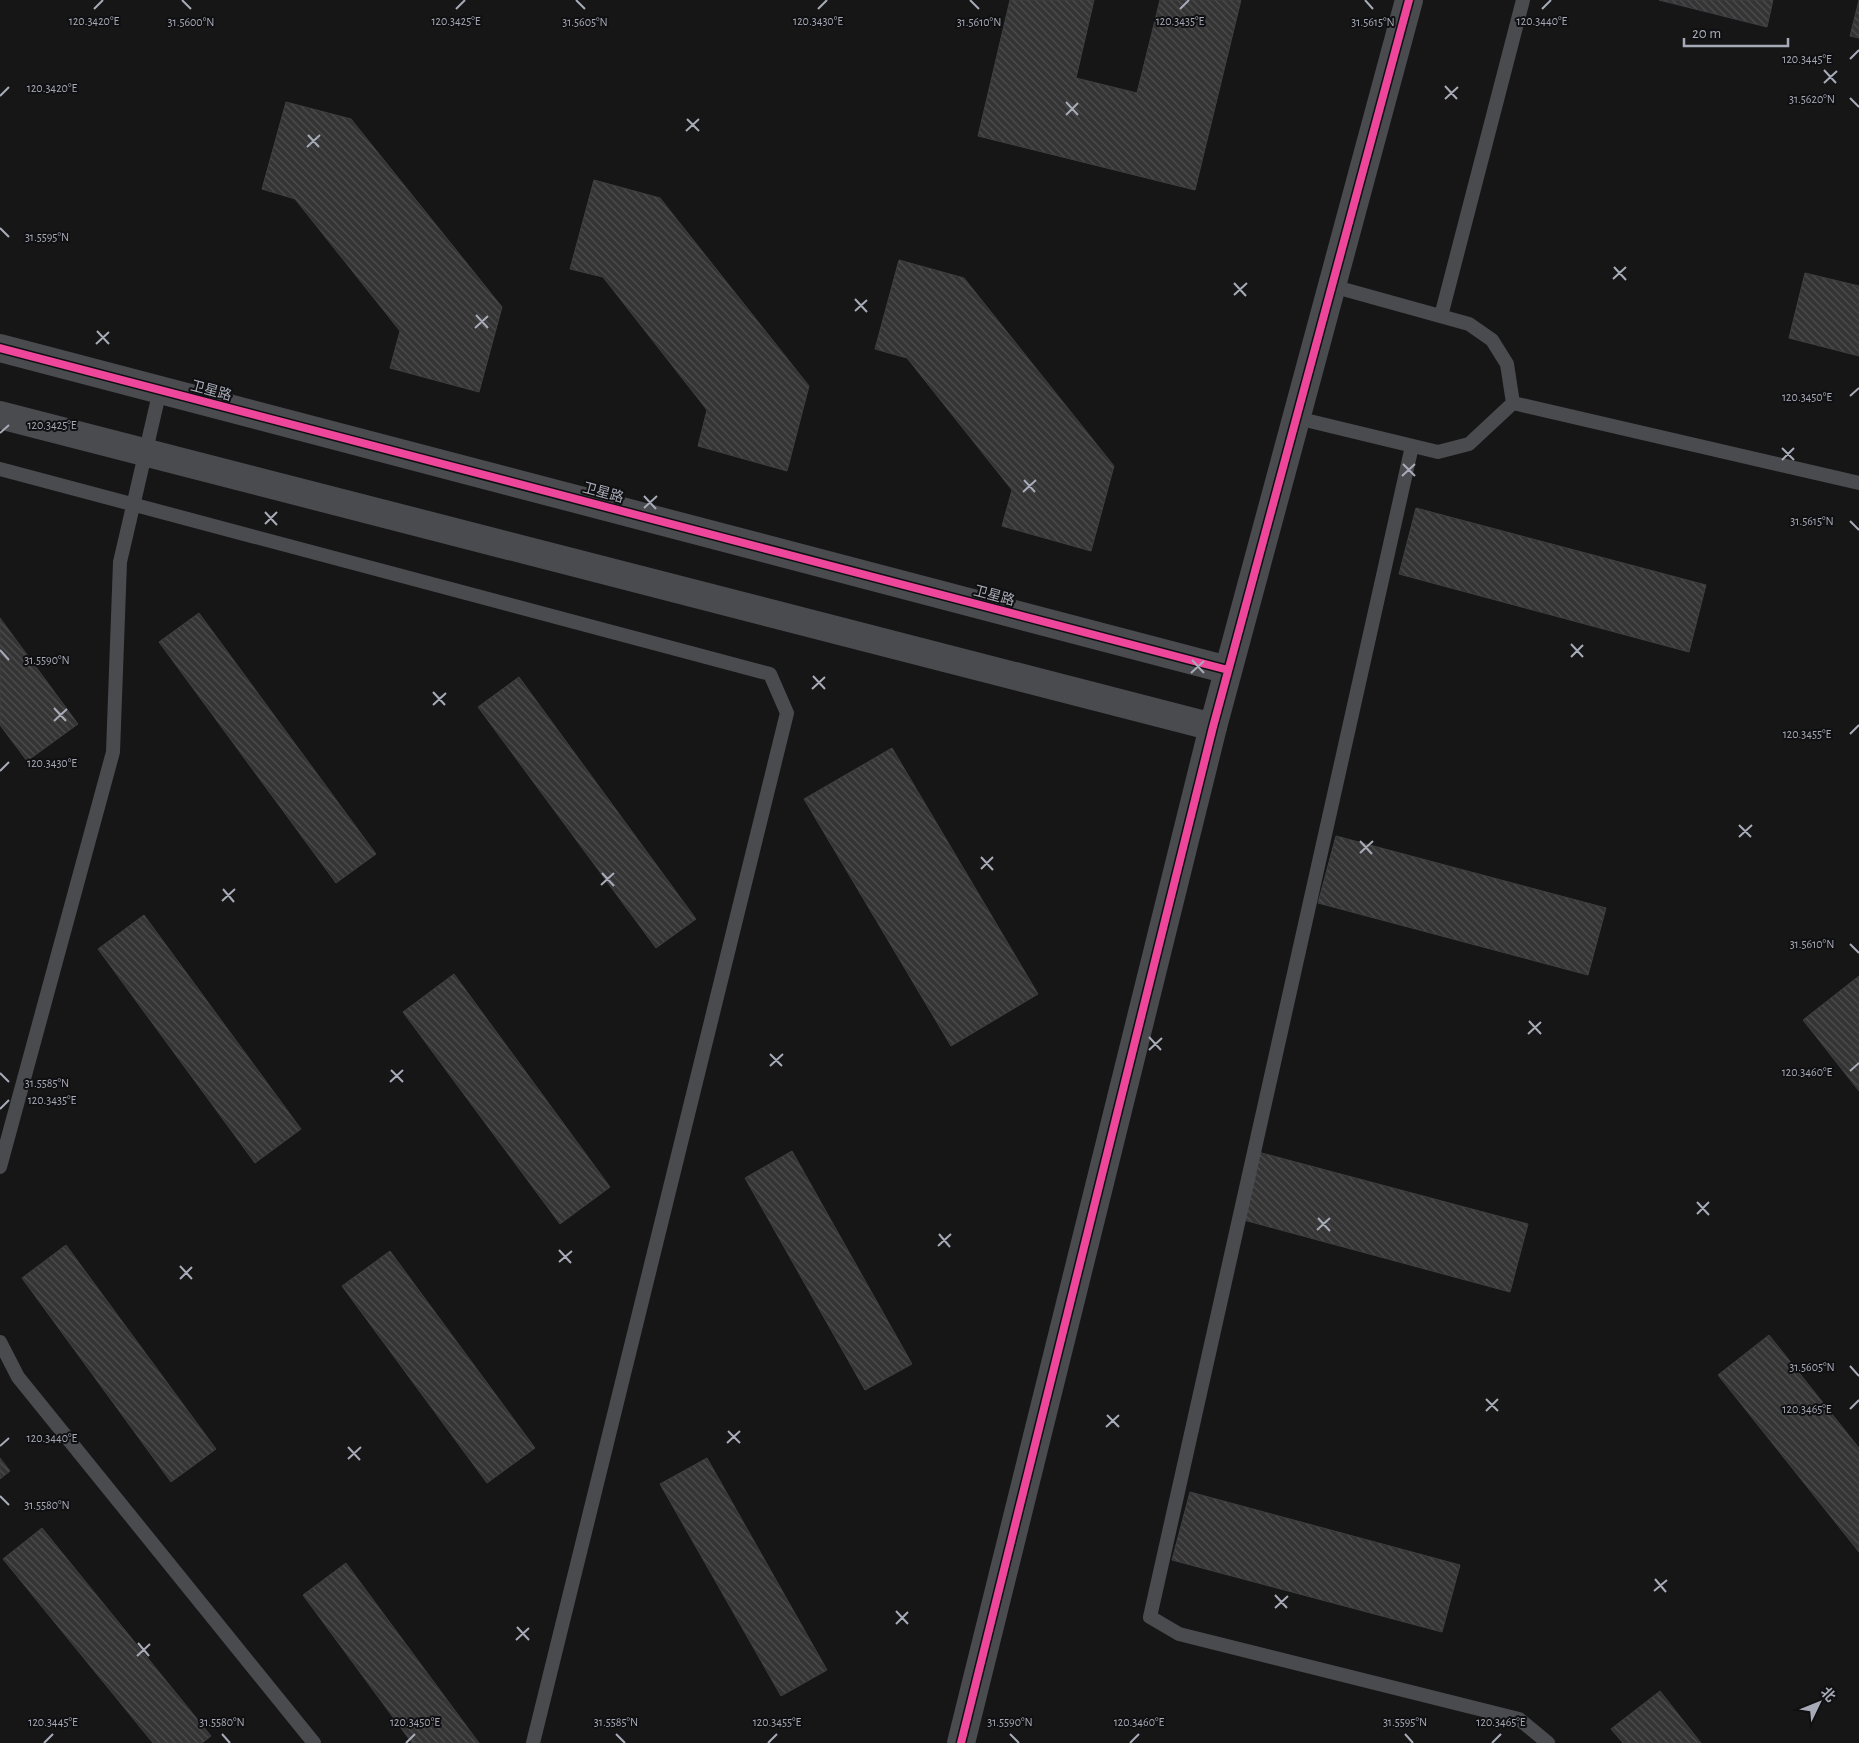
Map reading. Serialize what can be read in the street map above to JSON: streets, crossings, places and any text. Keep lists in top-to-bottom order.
{
  "streets": {
    "street": ["卫星路"]
  },
  "scale_bar": "20 m",
  "north": "top right",
  "coordinates": [
    "120.3420°E",
    "120.3425°E",
    "120.3430°E",
    "120.3435°E",
    "120.3440°E",
    "31.5600°N",
    "31.5605°N",
    "31.5610°N",
    "31.5615°N",
    "120.3445°E",
    "31.5620°N",
    "31.5595°N",
    "120.3450°E",
    "31.5590°N",
    "120.3455°E",
    "120.3460°E",
    "31.5585°N",
    "120.3465°E",
    "31.5580°N"
  ]
}
